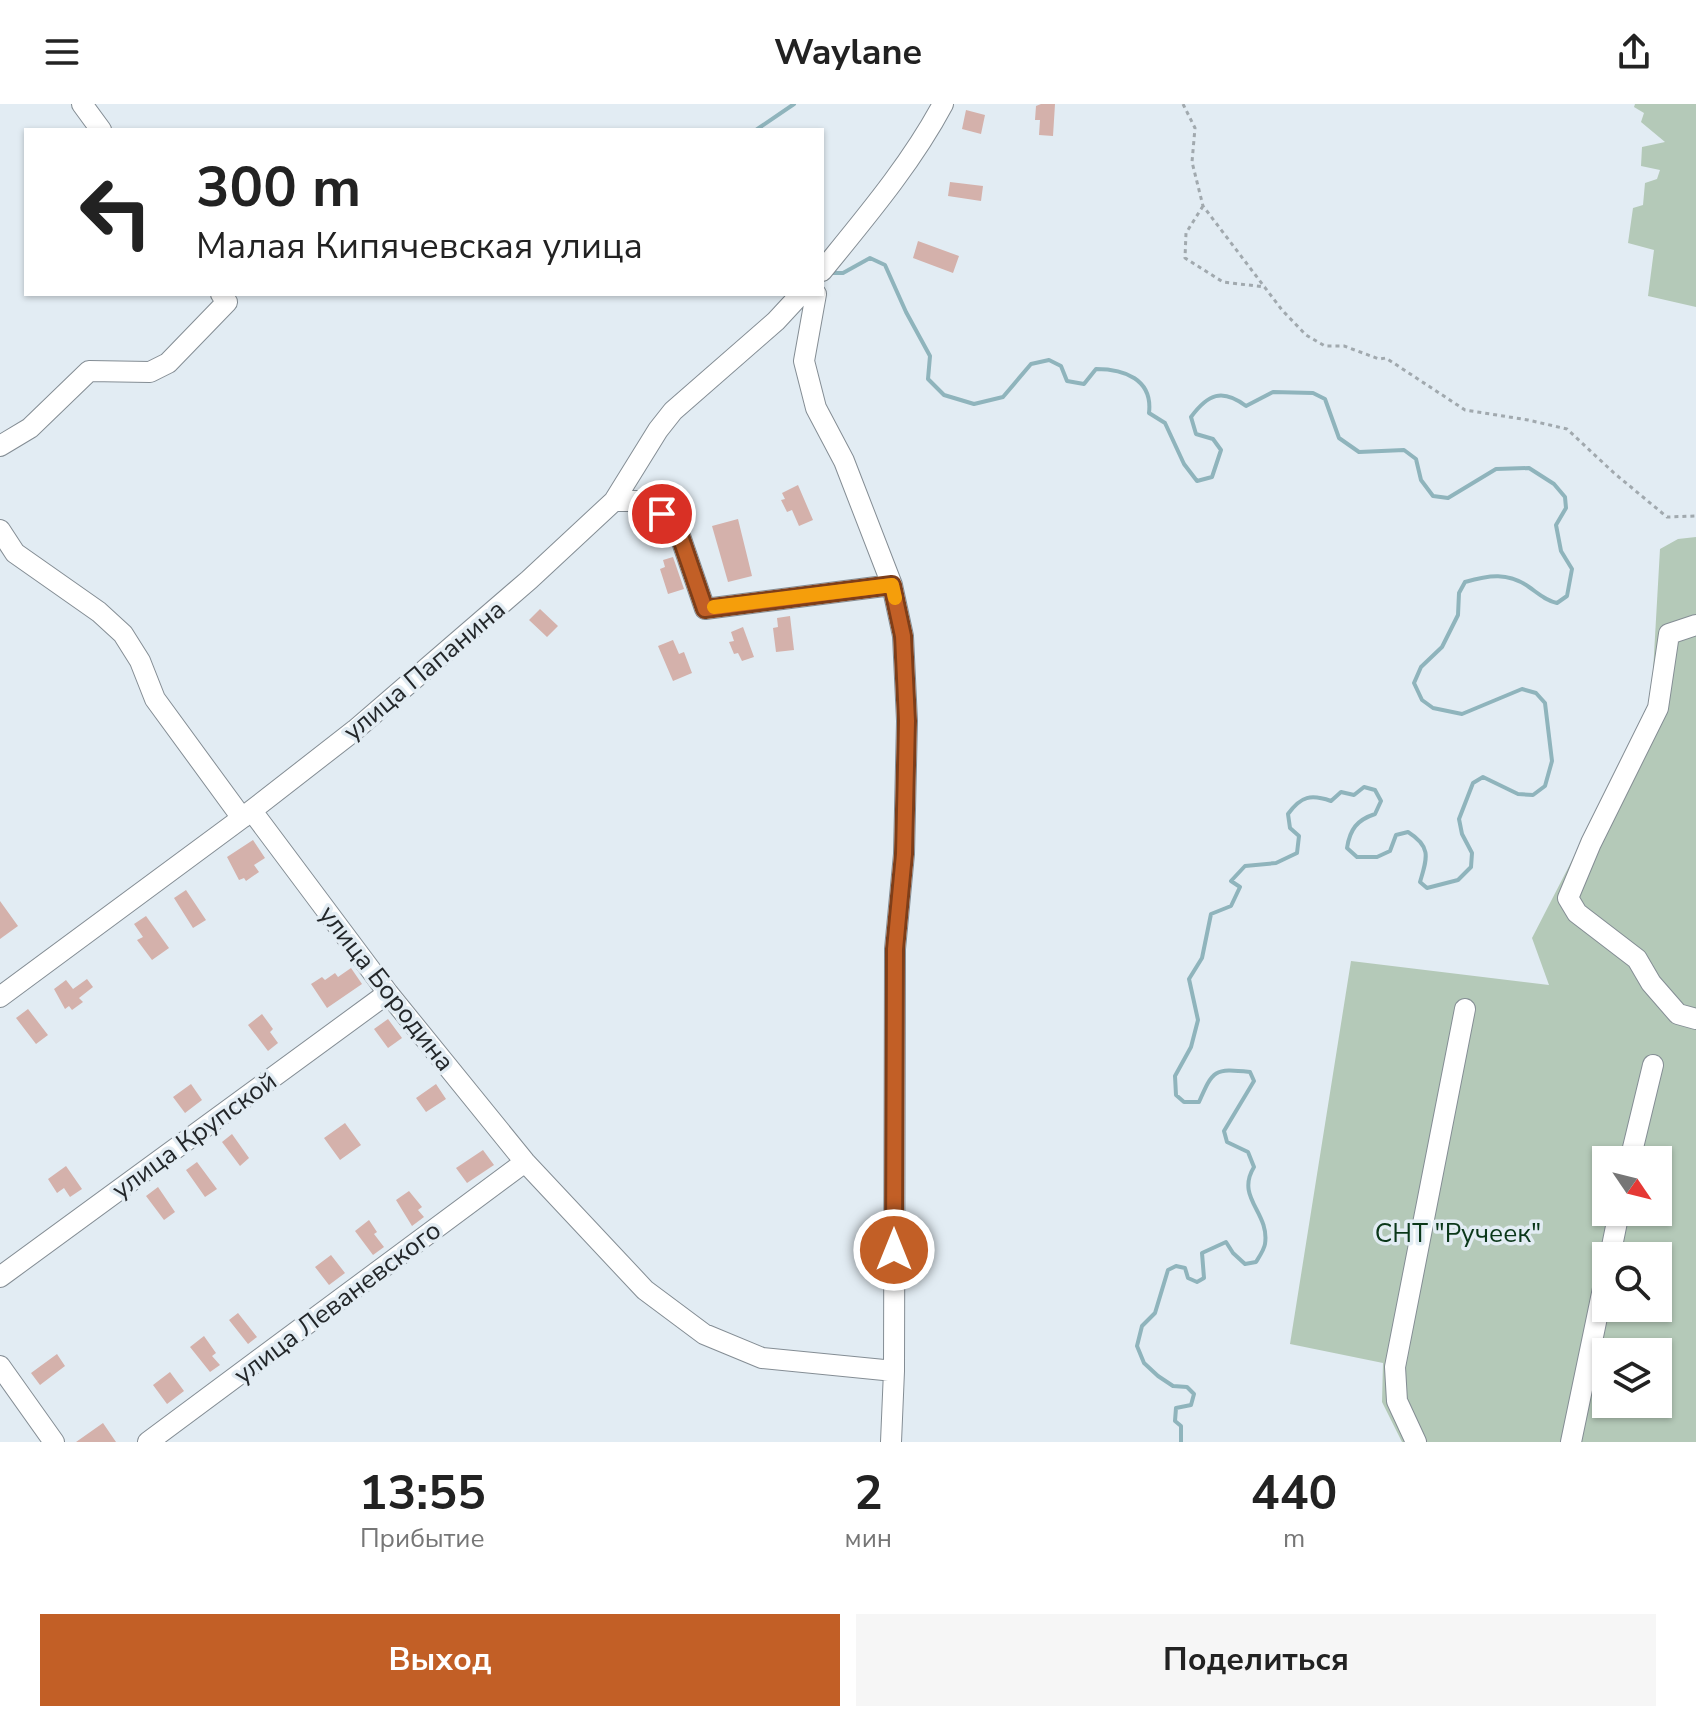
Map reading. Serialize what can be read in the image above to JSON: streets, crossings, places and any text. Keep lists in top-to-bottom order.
{
  "streets": {
    "street": [
      "улица Папанина",
      "улица Бородина",
      "улица Крупской",
      "улица Леваневского"
    ]
  },
  "crossings": [
    ["улица Папанина", "улица Бородина"],
    ["улица Бородина", "улица Крупской"],
    ["улица Бородина", "улица Леваневского"]
  ],
  "parks": ["СНТ \"Ручеек\""],
  "north": "bottom right",
  "page": {
    "header": "Waylane",
    "turn": ["300 m", "Малая Кипячевская улица"],
    "eta": [
      "13:55",
      "Прибытие",
      "2",
      "мин",
      "440",
      "m"
    ],
    "buttons": ["Выход", "Поделиться"]
  }
}
